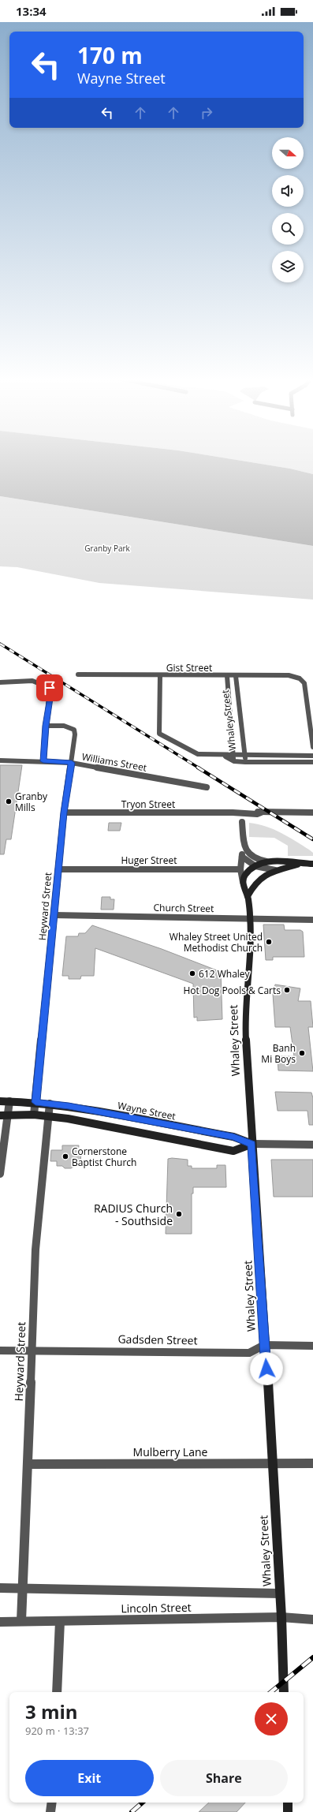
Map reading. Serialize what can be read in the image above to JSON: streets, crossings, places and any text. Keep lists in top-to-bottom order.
{
  "streets": {
    "main road": ["Whaley Street", "Wayne Street"],
    "street": [
      "Gist Street",
      "Williams Street",
      "Tryon Street",
      "Huger Street",
      "Heyward Street",
      "Church Street",
      "Gadsden Street",
      "Mulberry Lane",
      "Lincoln Street"
    ]
  },
  "crossings": [
    ["Gist Street", "Whaley Street"],
    ["Whaley Street", "Huger Street"],
    ["Whaley Street", "Church Street"],
    ["Whaley Street", "Wayne Street"],
    ["Whaley Street", "Gadsden Street"],
    ["Whaley Street", "Mulberry Lane"],
    ["Whaley Street", "Lincoln Street"],
    ["Williams Street", "Heyward Street"],
    ["Tryon Street", "Heyward Street"],
    ["Huger Street", "Heyward Street"],
    ["Heyward Street", "Church Street"],
    ["Heyward Street", "Wayne Street"],
    ["Heyward Street", "Gadsden Street"],
    ["Heyward Street", "Mulberry Lane"],
    ["Heyward Street", "Lincoln Street"]
  ],
  "parks": ["Granby Park"],
  "places": [
    "Granby Mills",
    "Whaley Street United Methodist Church",
    "612 Whaley",
    "Hot Dog Pools & Carts",
    "Banh Mi Boys",
    "Cornerstone Baptist Church",
    "RADIUS Church - Southside"
  ],
  "north": "right",
  "page": {
    "status": "13:34",
    "turn": ["170 m", "Wayne Street"],
    "heading": ["3 min", "920 m · 13:37"],
    "buttons": ["Exit", "Share"]
  }
}
